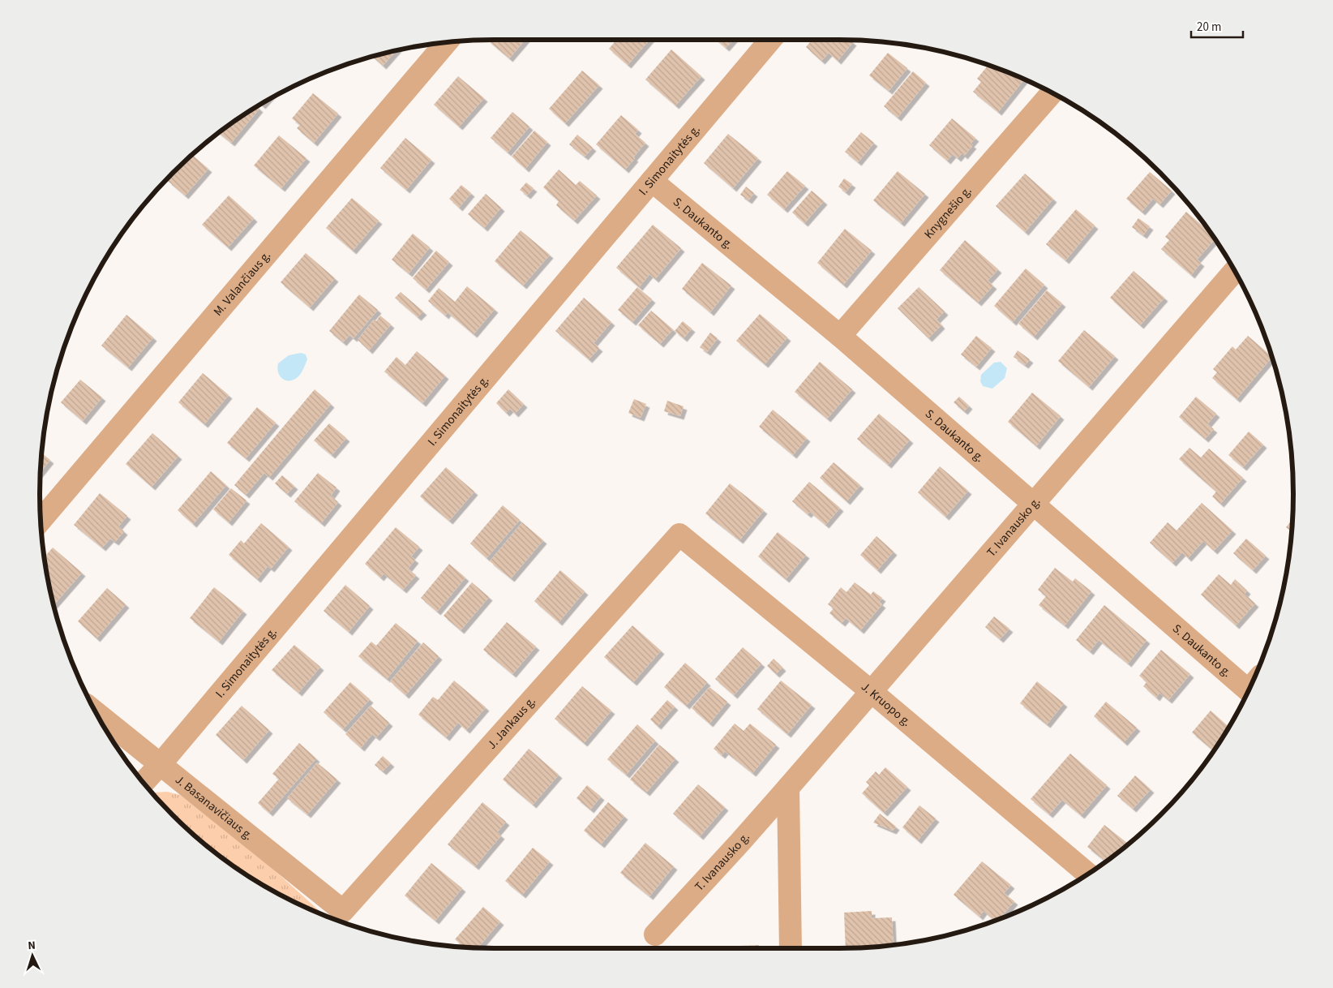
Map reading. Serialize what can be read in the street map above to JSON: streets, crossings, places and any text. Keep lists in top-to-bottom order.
{
  "streets": {
    "street": [
      "I. Simonaitytės g.",
      "Knygnešio g.",
      "S. Daukanto g.",
      "M. Valančiaus g.",
      "T. Ivanausko g.",
      "J. Kruopo g.",
      "J. Jankaus g.",
      "J. Basanavičiaus g."
    ]
  },
  "crossings": [
    ["I. Simonaitytės g.", "S. Daukanto g."],
    ["I. Simonaitytės g.", "J. Basanavičiaus g."],
    ["Knygnešio g.", "S. Daukanto g."],
    ["S. Daukanto g.", "T. Ivanausko g."],
    ["T. Ivanausko g.", "J. Kruopo g."],
    ["J. Kruopo g.", "J. Jankaus g."],
    ["J. Jankaus g.", "J. Basanavičiaus g."]
  ],
  "scale_bar": "20 m",
  "north": "top"
}
